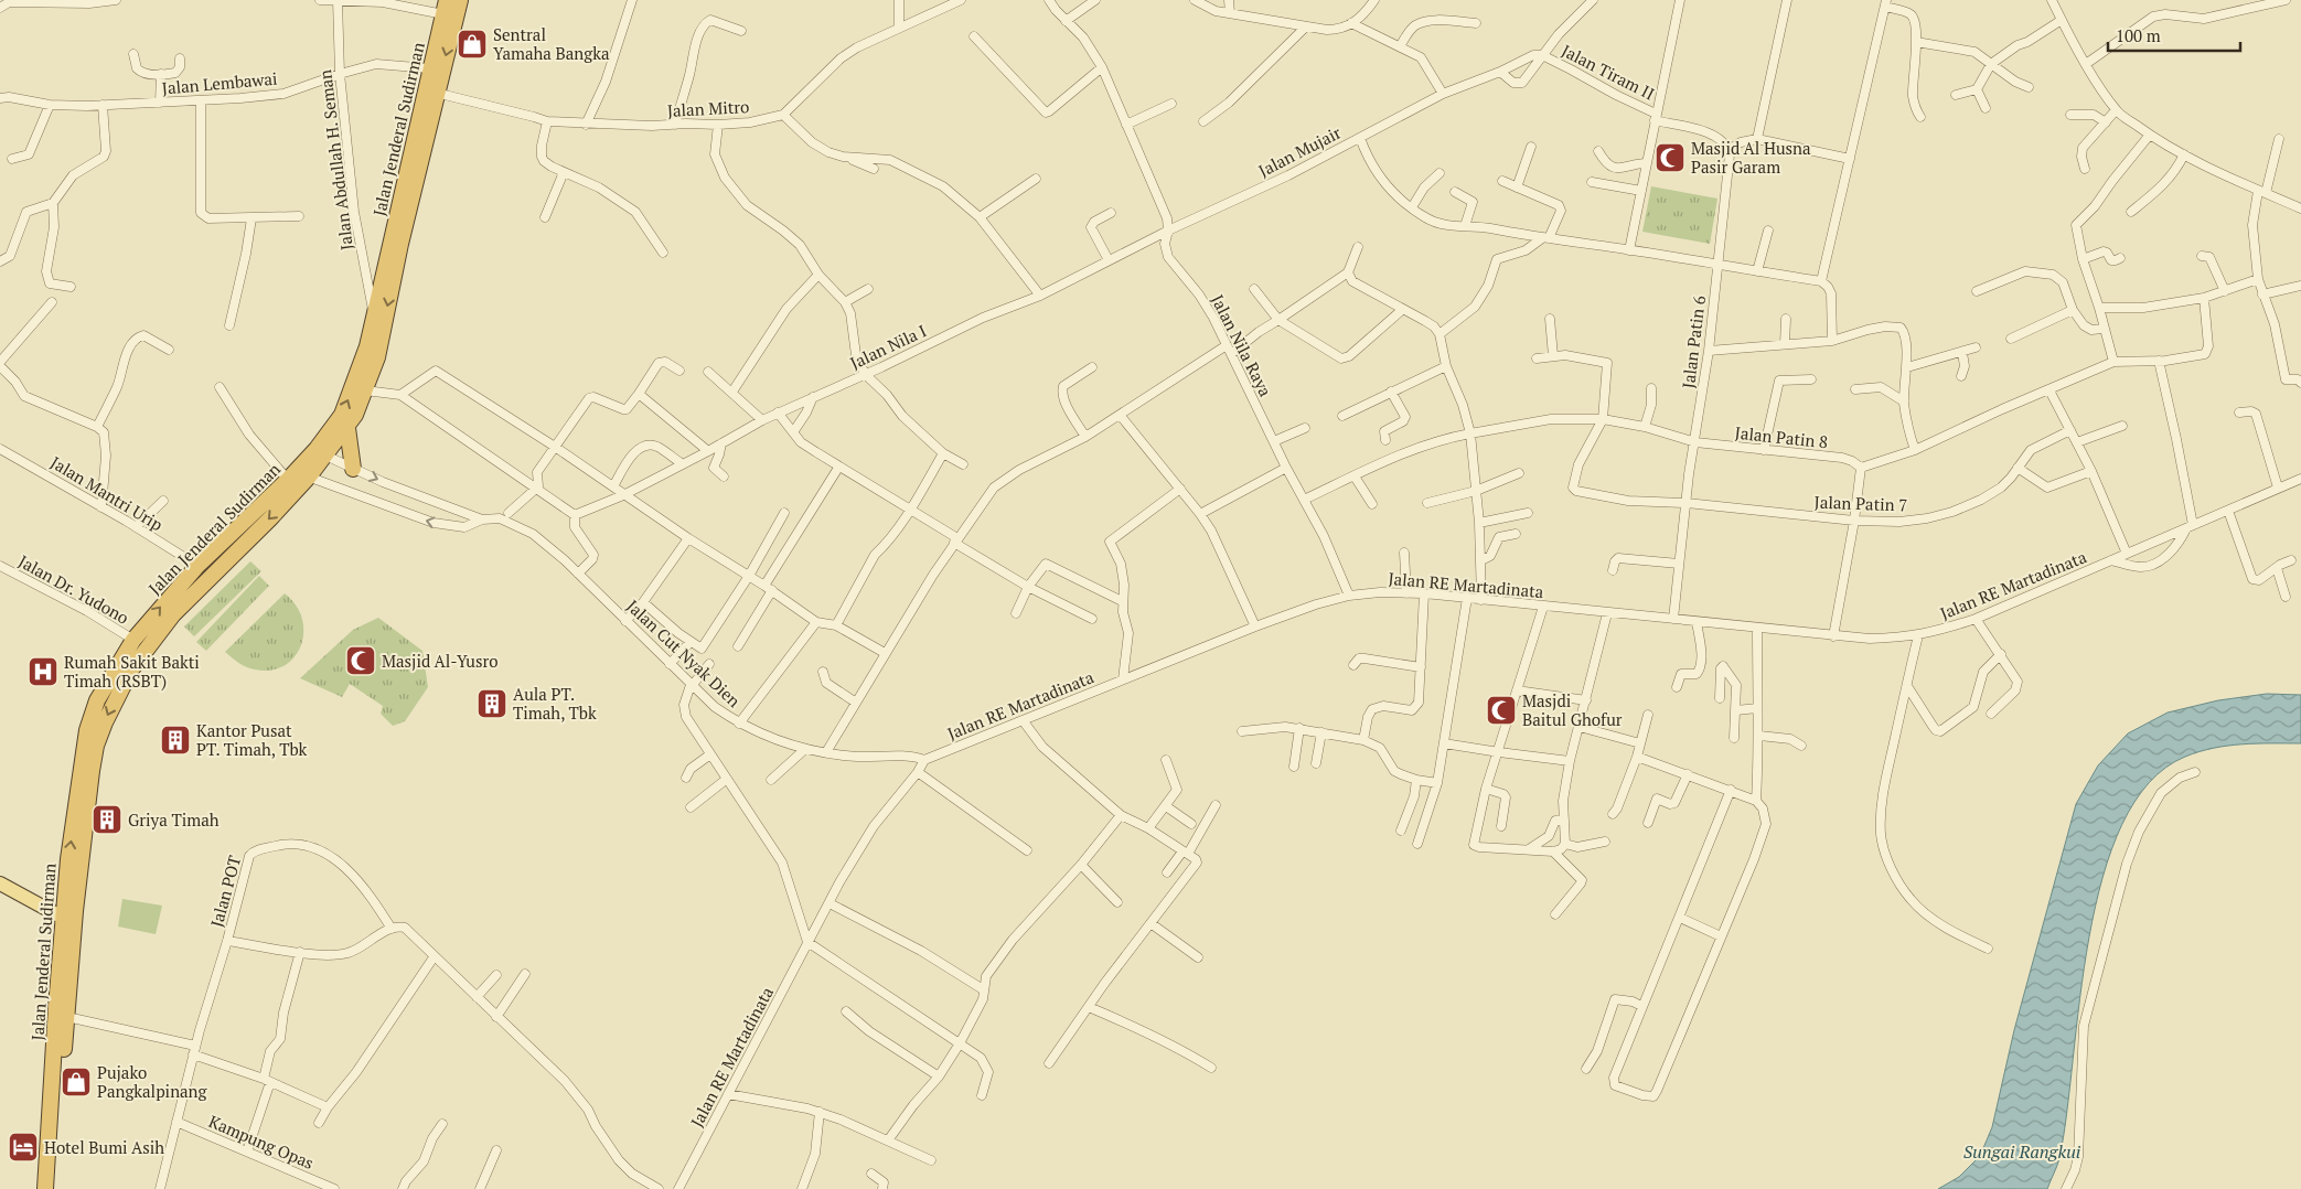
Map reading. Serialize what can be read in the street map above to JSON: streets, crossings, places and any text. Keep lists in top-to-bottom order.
{
  "streets": {
    "highway": ["Jalan Jenderal Sudirman"],
    "street": [
      "Jalan Tiram II",
      "Jalan Lembawai",
      "Jalan Mitro",
      "Jalan Mujair",
      "Jalan Abdullah H. Seman",
      "Jalan Patin 6",
      "Jalan Nila Raya",
      "Jalan Nila I",
      "Jalan Patin 8",
      "Jalan Mantri Urip",
      "Jalan Patin 7",
      "Jalan RE Martadinata",
      "Jalan Dr. Yudono",
      "Jalan Cut Nyak Dien",
      "Jalan POT",
      "Kampung Opas"
    ]
  },
  "crossings": [
    ["Jalan Tiram II", "Jalan Mujair"],
    ["Jalan Lembawai", "Jalan Jenderal Sudirman"],
    ["Jalan Lembawai", "Jalan Abdullah H. Seman"],
    ["Jalan Mitro", "Jalan Jenderal Sudirman"],
    ["Jalan Jenderal Sudirman", "Jalan Abdullah H. Seman"],
    ["Jalan Jenderal Sudirman", "Jalan Mantri Urip"],
    ["Jalan Jenderal Sudirman", "Jalan Dr. Yudono"],
    ["Jalan Jenderal Sudirman", "Jalan Cut Nyak Dien"],
    ["Jalan Mujair", "Jalan Nila Raya"],
    ["Jalan Mujair", "Jalan Nila I"],
    ["Jalan Patin 6", "Jalan Patin 8"],
    ["Jalan Patin 6", "Jalan Patin 7"],
    ["Jalan Patin 6", "Jalan RE Martadinata"],
    ["Jalan Nila Raya", "Jalan Nila I"],
    ["Jalan Nila Raya", "Jalan Patin 8"],
    ["Jalan Nila Raya", "Jalan RE Martadinata"],
    ["Jalan Patin 8", "Jalan Patin 7"],
    ["Jalan RE Martadinata", "Jalan Cut Nyak Dien"],
    ["Jalan POT", "Kampung Opas"]
  ],
  "water": ["Sungai Rangkui"],
  "places": {
    "shop": ["Sentral Yamaha Bangka", "Pujako Pangkalpinang"],
    "mosque": ["Masjid Al Husna Pasir Garam", "Masjid Al-Yusro", "Masjdi Baitul Ghofur"],
    "hospital": ["Rumah Sakit Bakti Timah (RSBT)"],
    "building": ["Aula PT. Timah, Tbk", "Kantor Pusat PT. Timah, Tbk", "Griya Timah"],
    "hotel": ["Hotel Bumi Asih"]
  },
  "scale_bar": "100 m"
}
